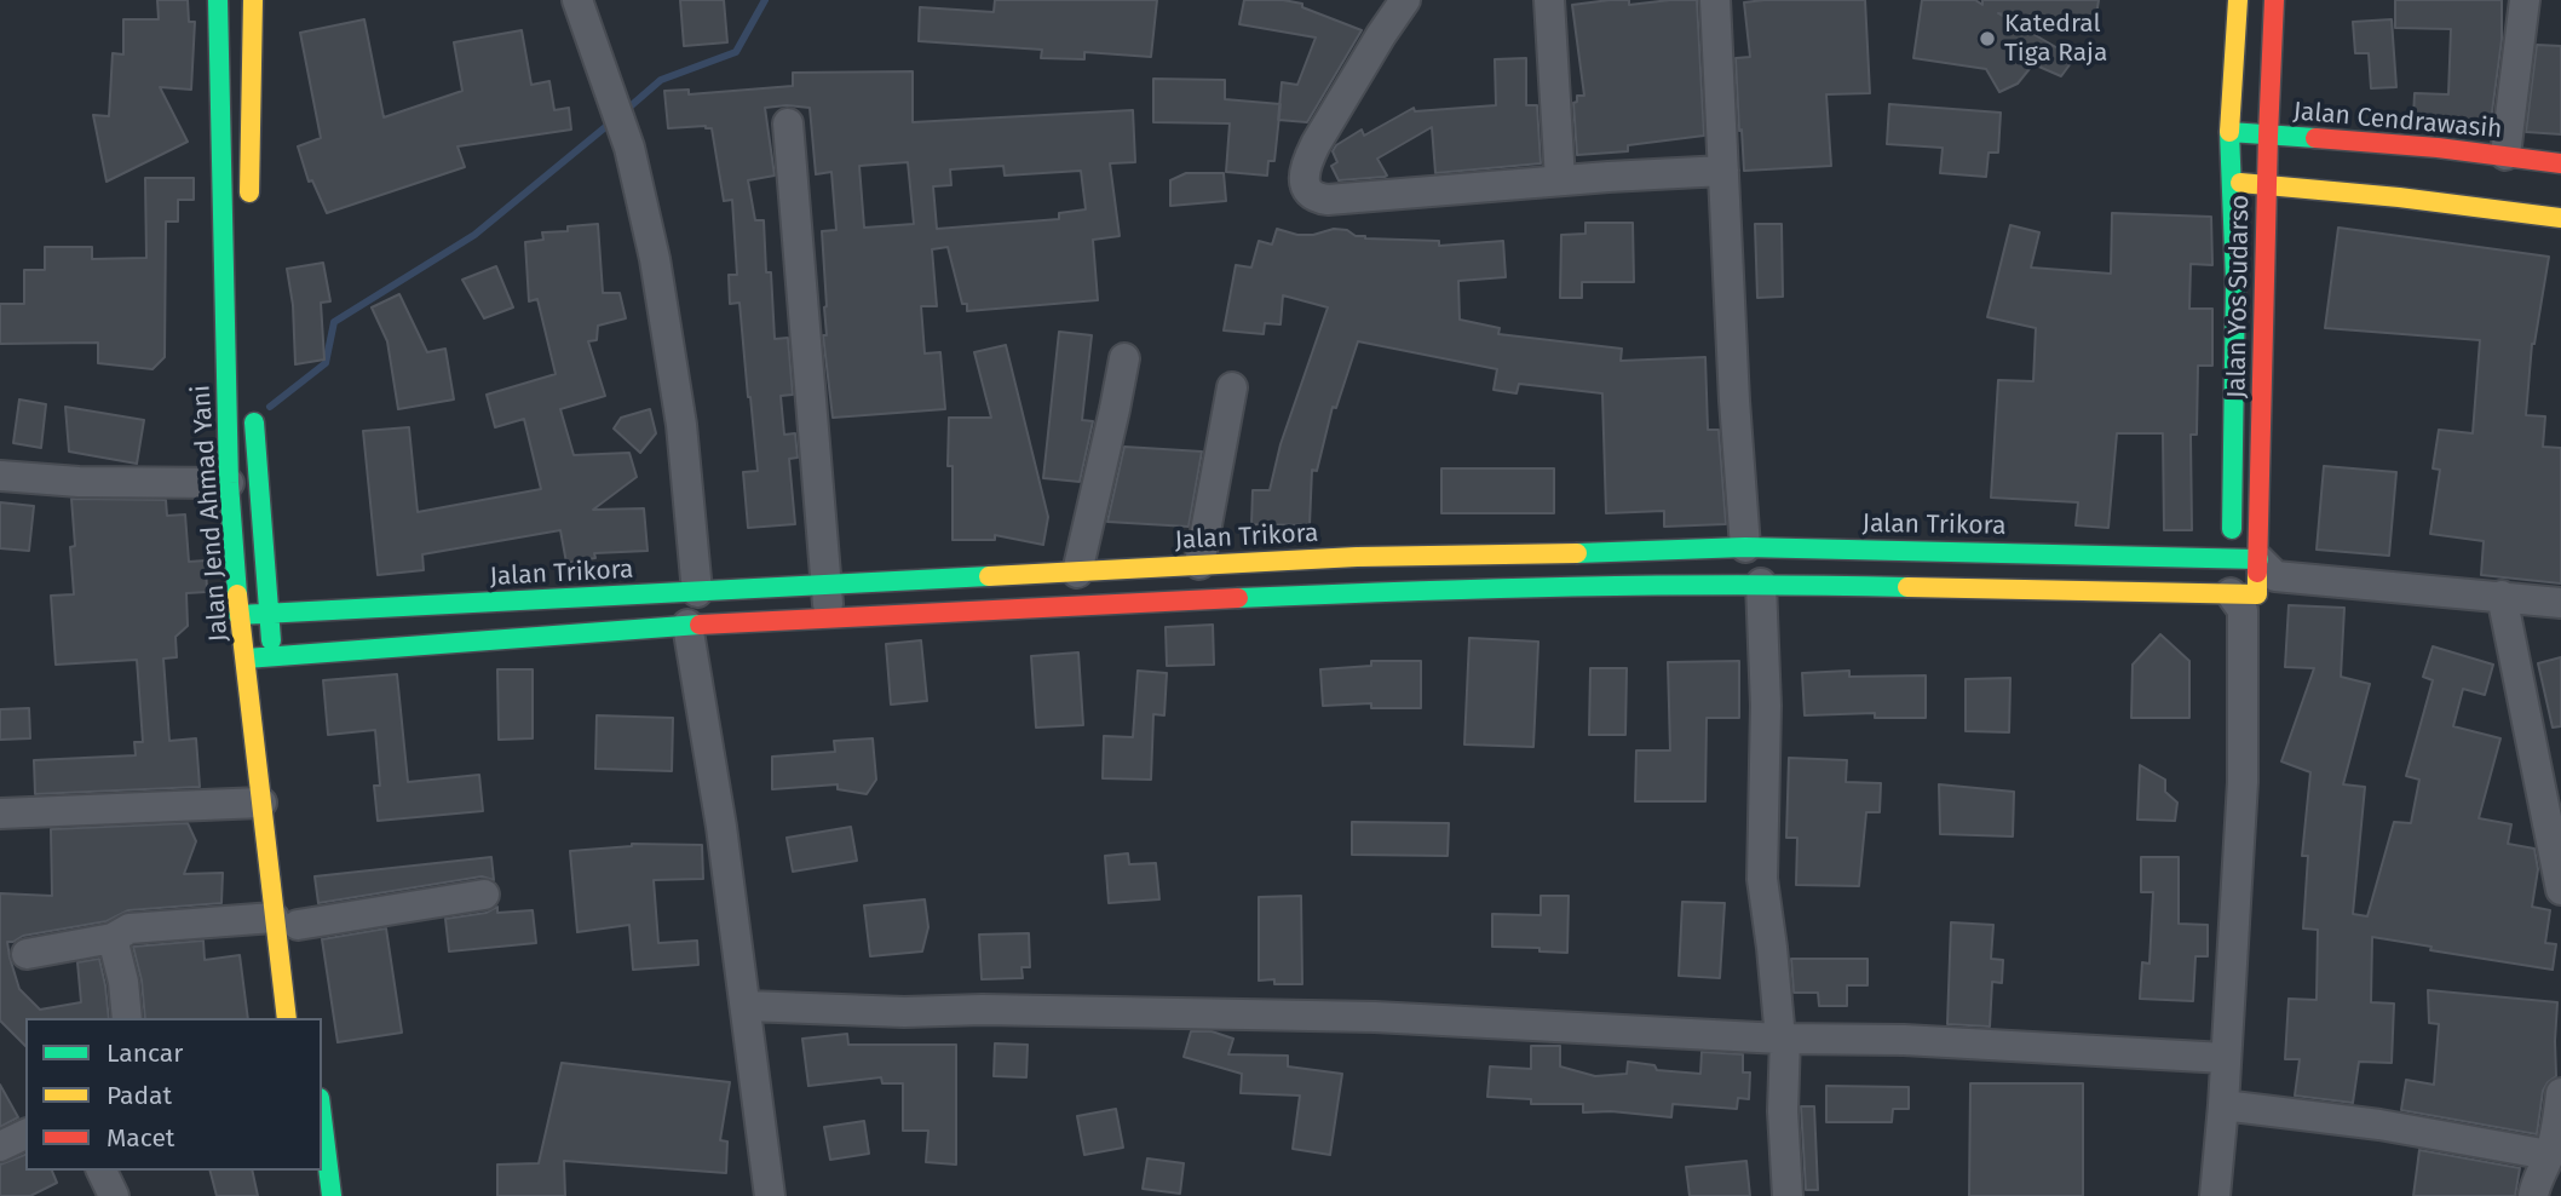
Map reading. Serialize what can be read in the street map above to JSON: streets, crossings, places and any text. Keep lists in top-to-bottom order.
{
  "streets": {
    "main road": [
      "Jalan Cendrawasih",
      "Jalan Yos Sudarso",
      "Jalan Jend Ahmad Yani",
      "Jalan Trikora"
    ]
  },
  "crossings": [
    ["Jalan Cendrawasih", "Jalan Yos Sudarso"],
    ["Jalan Yos Sudarso", "Jalan Trikora"],
    ["Jalan Jend Ahmad Yani", "Jalan Trikora"]
  ],
  "places": ["Katedral Tiga Raja"],
  "legend": ["Lancar", "Padat", "Macet"]
}
